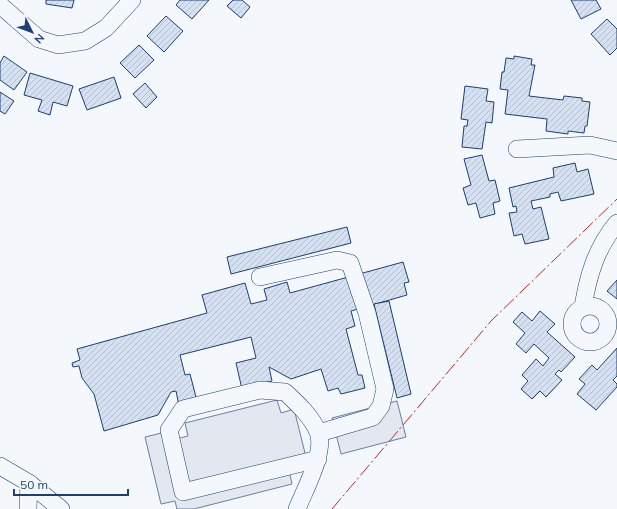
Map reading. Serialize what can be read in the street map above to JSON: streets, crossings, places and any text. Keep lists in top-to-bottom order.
{
  "scale_bar": "50 m",
  "north": "bottom right"
}
